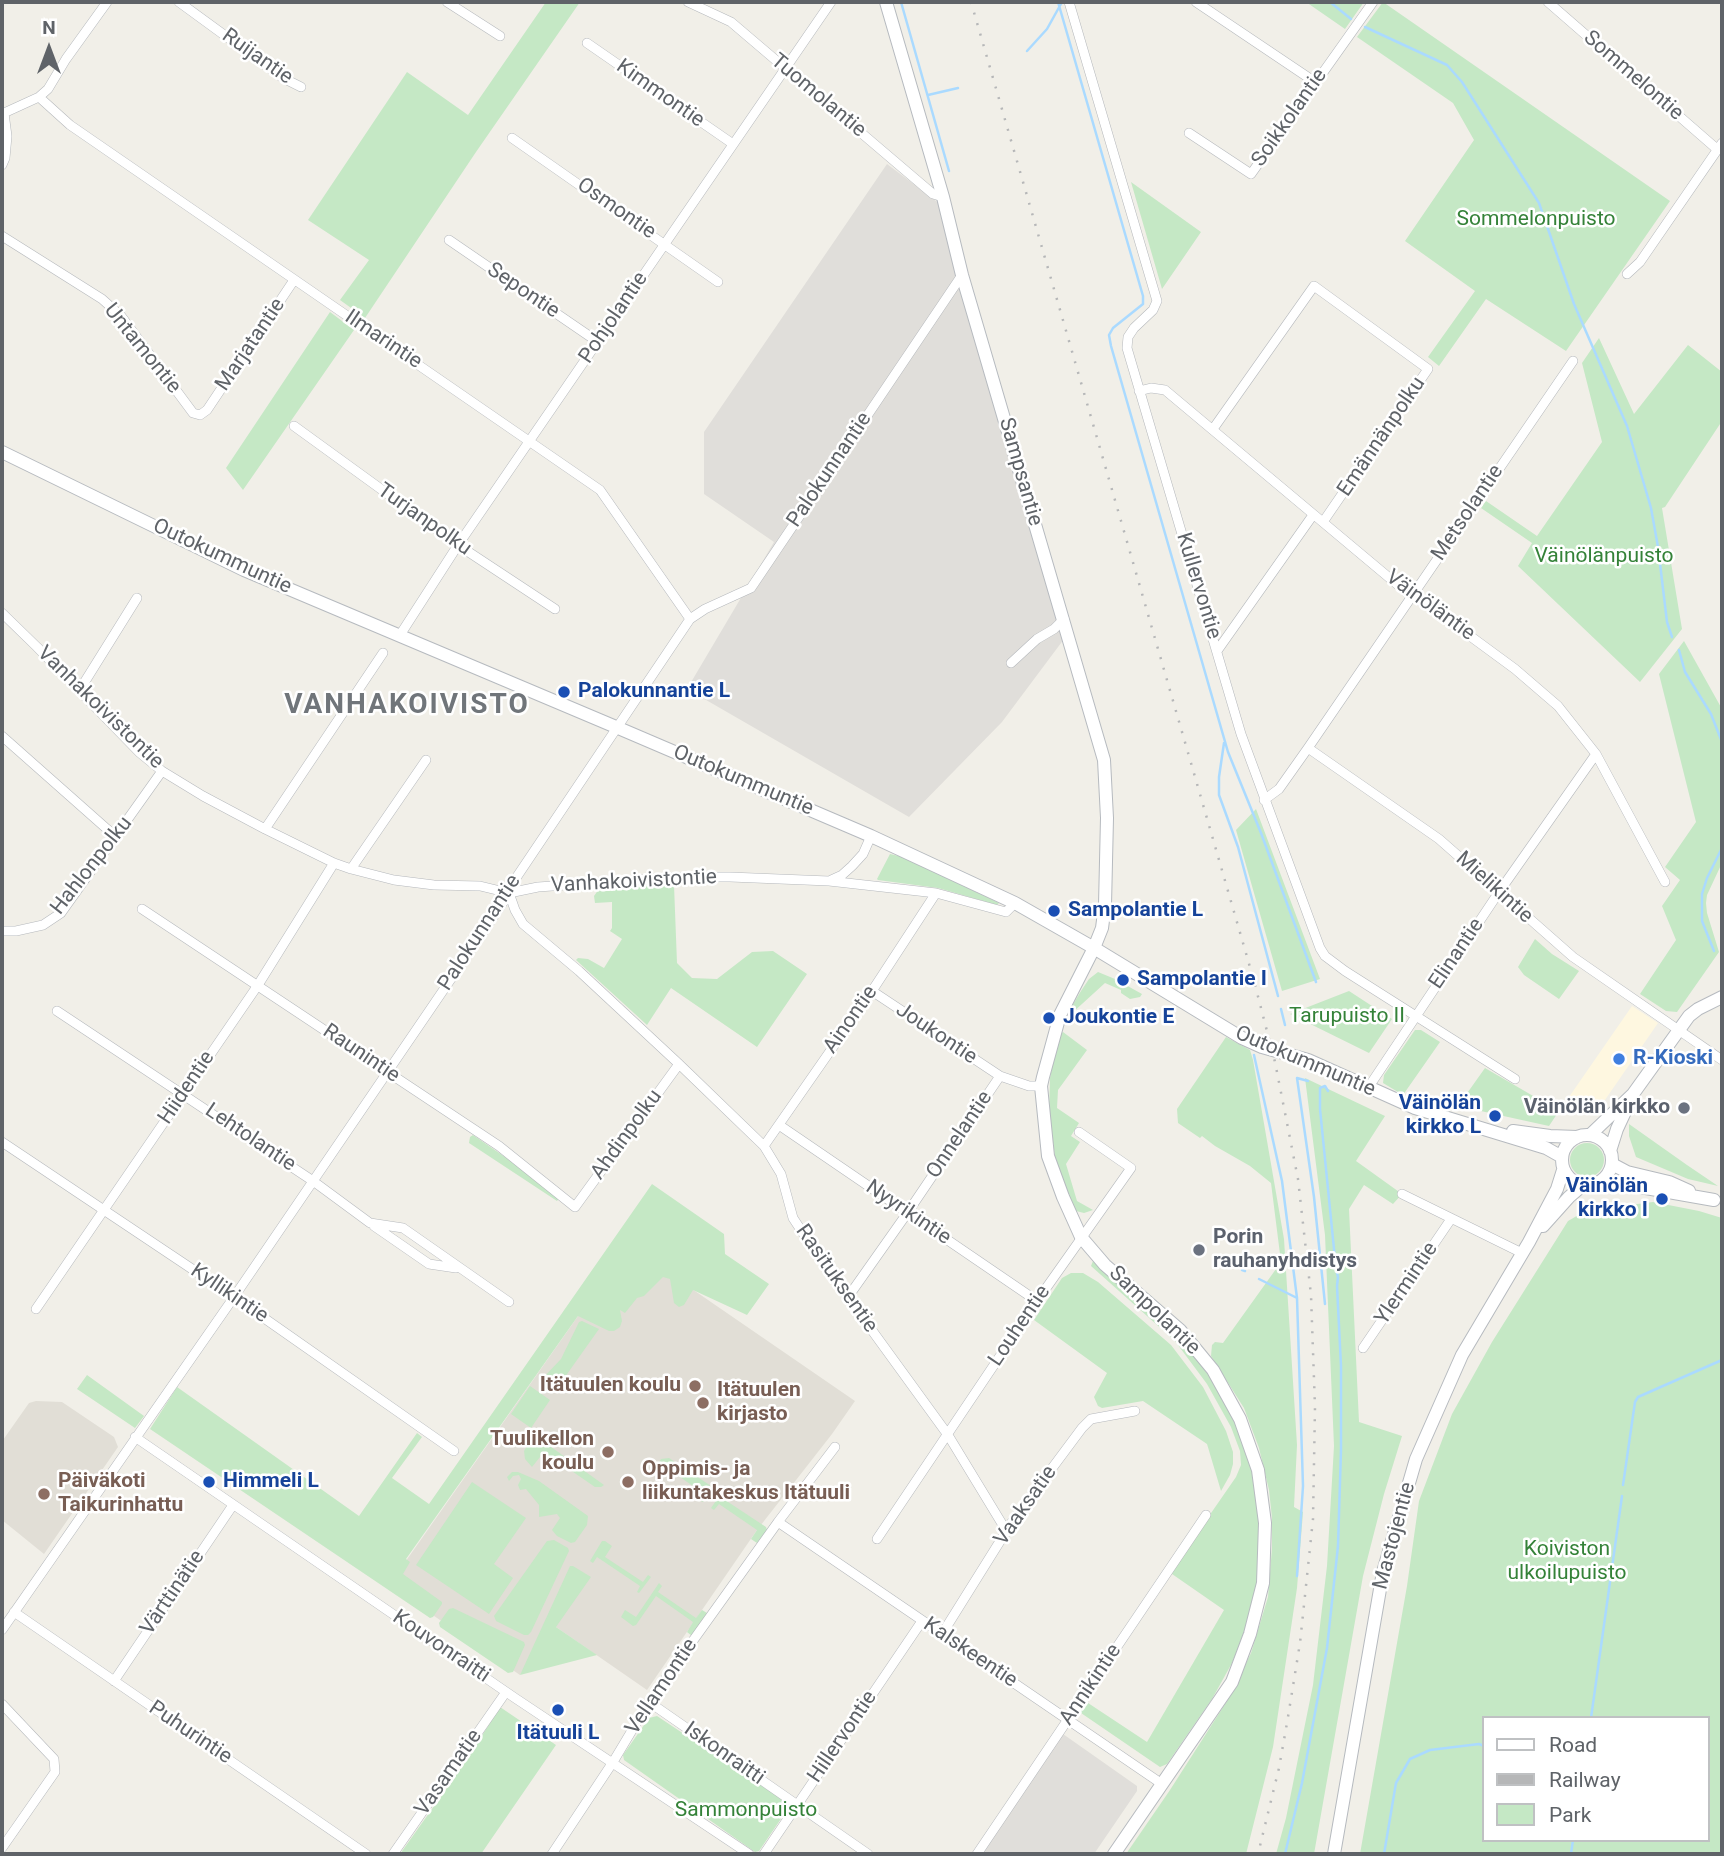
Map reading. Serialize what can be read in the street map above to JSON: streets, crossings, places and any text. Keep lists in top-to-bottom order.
{
  "streets": {
    "main road": [
      "Sampsantie",
      "Outokummuntie",
      "Sampolantie",
      "Mastojentie"
    ],
    "street": [
      "Ruijantie",
      "Sommelontie",
      "Kimmontie",
      "Tuomolantie",
      "Soikkolantie",
      "Osmontie",
      "Sepontie",
      "Pohjolantie",
      "Ilmarintie",
      "Marjatantie",
      "Untamontie",
      "Emännänpolku",
      "Palokunnantie",
      "Metsolantie",
      "Turjanpolku",
      "Kullervontie",
      "Väinöläntie",
      "Vanhakoivistontie",
      "Hahlonpolku",
      "Mielikintie",
      "Elinantie",
      "Ainontie",
      "Joukontie",
      "Raunintie",
      "Hiidentie",
      "Ahdinpolku",
      "Onnelantie",
      "Lehtolantie",
      "Nyyrikintie",
      "Rasituksentie",
      "Ylermintie",
      "Kyllikintie",
      "Louhentie",
      "Vaaksatie",
      "Värttinätie",
      "Kouvonraitti",
      "Kalskeentie",
      "Annikintie",
      "Vellamontie",
      "Puhurintie",
      "Hillervontie",
      "Iskonraitti",
      "Vasamatie"
    ]
  },
  "crossings": [
    ["Kimmontie", "Pohjolantie"],
    ["Tuomolantie", "Pohjolantie"],
    ["Tuomolantie", "Sampsantie"],
    ["Osmontie", "Pohjolantie"],
    ["Sepontie", "Pohjolantie"],
    ["Pohjolantie", "Ilmarintie"],
    ["Pohjolantie", "Turjanpolku"],
    ["Pohjolantie", "Outokummuntie"],
    ["Ilmarintie", "Marjatantie"],
    ["Ilmarintie", "Palokunnantie"],
    ["Marjatantie", "Untamontie"],
    ["Emännänpolku", "Väinöläntie"],
    ["Palokunnantie", "Sampsantie"],
    ["Palokunnantie", "Outokummuntie"],
    ["Palokunnantie", "Vanhakoivistontie"],
    ["Palokunnantie", "Raunintie"],
    ["Palokunnantie", "Lehtolantie"],
    ["Palokunnantie", "Rasituksentie"],
    ["Palokunnantie", "Kyllikintie"],
    ["Palokunnantie", "Kouvonraitti"],
    ["Palokunnantie", "Puhurintie"],
    ["Sampsantie", "Outokummuntie"],
    ["Sampsantie", "Sampolantie"],
    ["Metsolantie", "Kullervontie"],
    ["Metsolantie", "Väinöläntie"],
    ["Metsolantie", "Mielikintie"],
    ["Outokummuntie", "Vanhakoivistontie"],
    ["Outokummuntie", "Elinantie"],
    ["Outokummuntie", "Sampolantie"],
    ["Outokummuntie", "Mastojentie"],
    ["Kullervontie", "Väinöläntie"],
    ["Kullervontie", "Elinantie"],
    ["Väinöläntie", "Elinantie"],
    ["Vanhakoivistontie", "Hahlonpolku"],
    ["Vanhakoivistontie", "Ainontie"],
    ["Vanhakoivistontie", "Hiidentie"],
    ["Vanhakoivistontie", "Rasituksentie"],
    ["Mielikintie", "Elinantie"],
    ["Ainontie", "Joukontie"],
    ["Ainontie", "Nyyrikintie"],
    ["Ainontie", "Rasituksentie"],
    ["Joukontie", "Onnelantie"],
    ["Joukontie", "Sampolantie"],
    ["Raunintie", "Hiidentie"],
    ["Raunintie", "Ahdinpolku"],
    ["Hiidentie", "Lehtolantie"],
    ["Hiidentie", "Kyllikintie"],
    ["Ahdinpolku", "Rasituksentie"],
    ["Onnelantie", "Nyyrikintie"],
    ["Onnelantie", "Rasituksentie"],
    ["Nyyrikintie", "Louhentie"],
    ["Rasituksentie", "Louhentie"],
    ["Rasituksentie", "Vaaksatie"],
    ["Ylermintie", "Mastojentie"],
    ["Sampolantie", "Louhentie"],
    ["Sampolantie", "Kalskeentie"],
    ["Vaaksatie", "Kalskeentie"],
    ["Värttinätie", "Kouvonraitti"],
    ["Värttinätie", "Puhurintie"],
    ["Kouvonraitti", "Vellamontie"],
    ["Kouvonraitti", "Vasamatie"],
    ["Kalskeentie", "Annikintie"],
    ["Kalskeentie", "Vellamontie"],
    ["Kalskeentie", "Hillervontie"],
    ["Vellamontie", "Iskonraitti"],
    ["Hillervontie", "Iskonraitti"]
  ],
  "districts": ["VANHAKOIVISTO"],
  "parks": [
    "Sommelonpuisto",
    "Väinölänpuisto",
    "Tarupuisto II",
    "Koiviston ulkoilupuisto",
    "Sammonpuisto"
  ],
  "places": [
    "Palokunnantie L",
    "Sampolantie L",
    "Sampolantie I",
    "Joukontie E",
    "R-Kioski",
    "Väinölän kirkko",
    "Väinölän kirkko L",
    "Väinölän kirkko I",
    "Porin rauhanyhdistys",
    "Itätuulen koulu",
    "Itätuulen kirjasto",
    "Tuulikellon koulu",
    "Himmeli L",
    "Oppimis- ja liikuntakeskus Itätuuli",
    "Päiväkoti Taikurinhattu",
    "Itätuuli L"
  ],
  "legend": ["Road", "Railway", "Park"],
  "north": "top"
}
